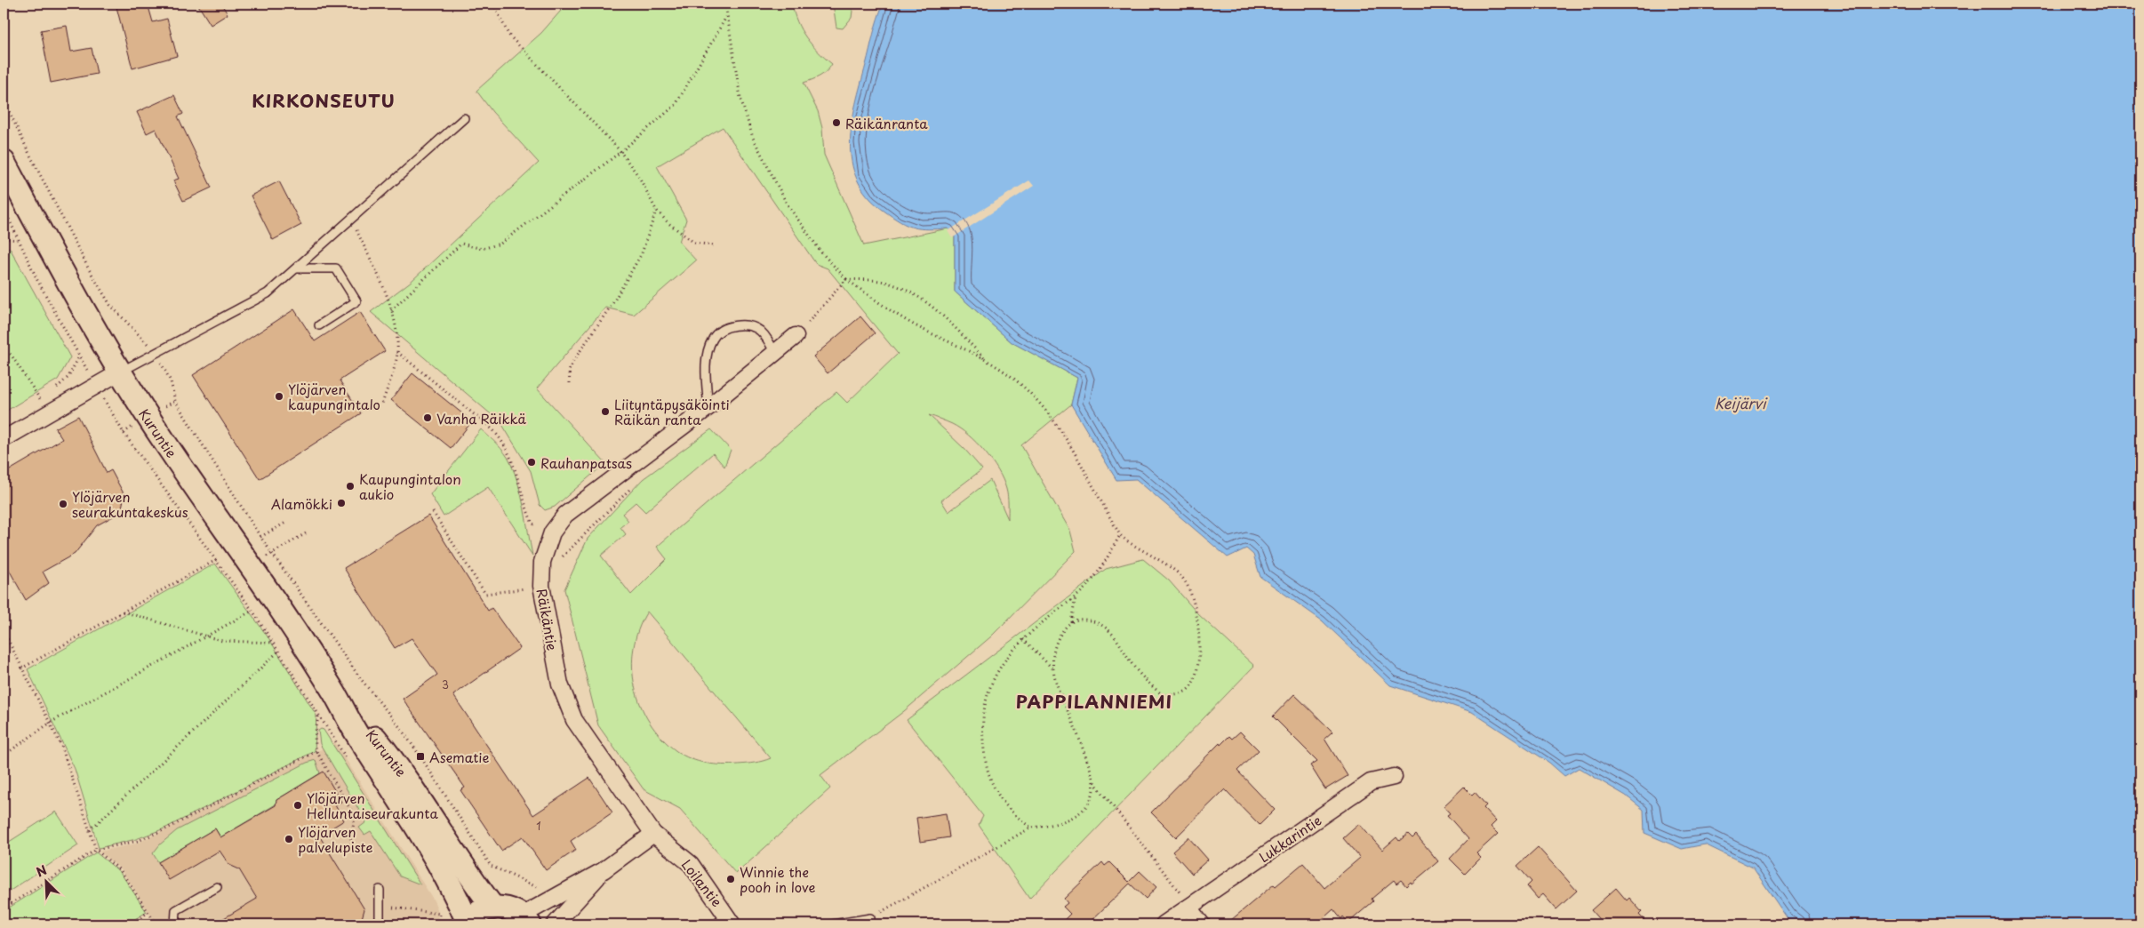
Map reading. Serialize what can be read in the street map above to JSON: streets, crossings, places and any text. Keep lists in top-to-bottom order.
{
  "streets": {
    "main road": ["Kuruntie"],
    "street": ["Räikäntie", "Lukkarintie", "Loilantie"]
  },
  "crossings": [
    ["Räikäntie", "Loilantie"]
  ],
  "districts": ["KIRKONSEUTU", "PAPPILANNIEMI"],
  "water": ["Keijärvi"],
  "places": {
    "other": [
      "Räikänranta",
      "Ylöjärven kaupungintalo",
      "Liityntäpysäköinti Räikän ranta",
      "Vanha Räikkä",
      "Rauhanpatsas",
      "Kaupungintalon aukio",
      "Alamökki",
      "Ylöjärven seurakuntakeskus",
      "Ylöjärven Helluntaiseurakunta",
      "Ylöjärven palvelupiste",
      "Winnie the pooh in love"
    ],
    "transit": ["Asematie"]
  },
  "house_numbers": ["3", "1"],
  "north": "top left"
}
